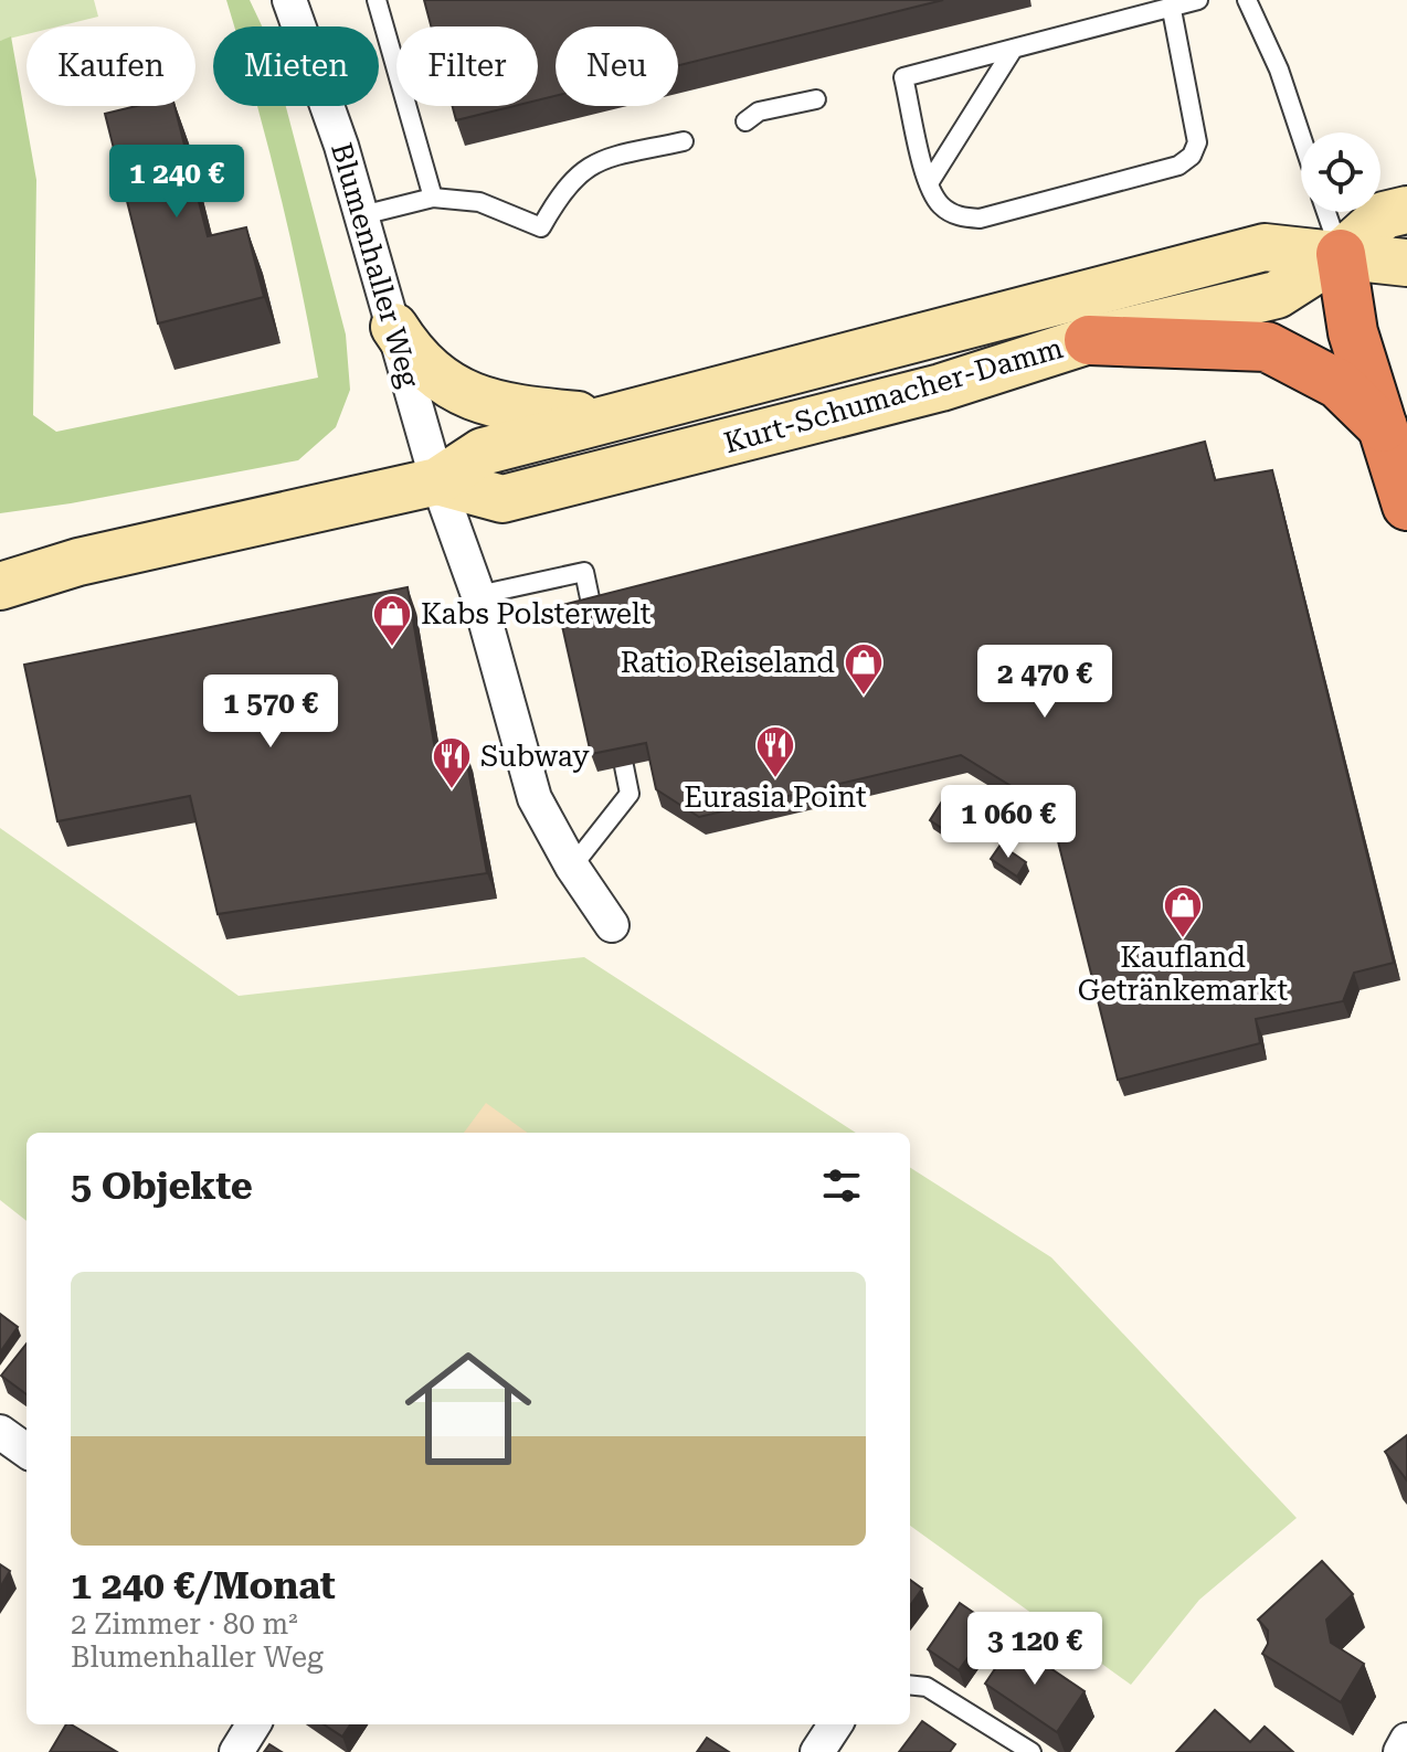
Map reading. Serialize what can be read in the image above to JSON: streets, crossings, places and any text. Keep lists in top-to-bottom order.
{
  "streets": {
    "main road": ["Kurt-Schumacher-Damm"],
    "street": ["Blumenhaller Weg"]
  },
  "crossings": [
    ["Blumenhaller Weg", "Kurt-Schumacher-Damm"]
  ],
  "places": {
    "shop": ["Kabs Polsterwelt", "Ratio Reiseland", "Kaufland Getränkemarkt"],
    "restaurant": ["Eurasia Point", "Subway"]
  },
  "page": {
    "chip": [
      "Kaufen",
      "Mieten",
      "Filter",
      "Neu"
    ],
    "price": [
      "1 240 €",
      "2 470 €",
      "1 570 €",
      "1 060 €",
      "3 120 €"
    ],
    "heading": "5 Objekte",
    "list": [
      {
        "name": "1 240 €/Monat",
        "note": "2 Zimmer · 80 m² · Blumenhaller Weg"
      }
    ]
  }
}
